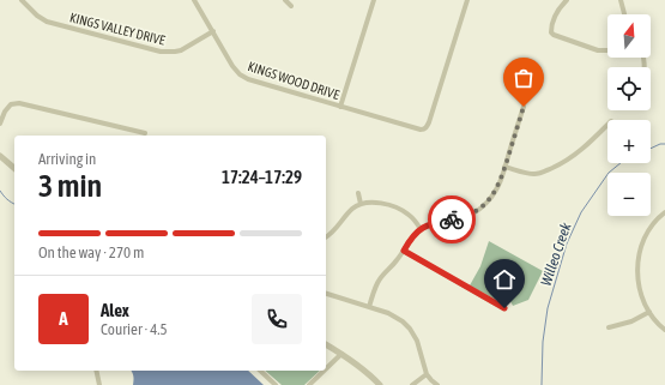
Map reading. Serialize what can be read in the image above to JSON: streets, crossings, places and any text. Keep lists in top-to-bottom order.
{
  "streets": {
    "street": ["KINGS VALLEY DRIVE", "KINGS WOOD DRIVE"]
  },
  "crossings": [
    ["KINGS VALLEY DRIVE", "KINGS WOOD DRIVE"]
  ],
  "water": ["Willeo Creek"],
  "north": "top",
  "page": {
    "map_buttons": ["+", "−"],
    "heading": ["3 min", "Arriving in", "17:24–17:29"],
    "panel": ["Alex", "Courier · 4.5"],
    "bar": "On the way · 270 m",
    "round": "A"
  }
}
